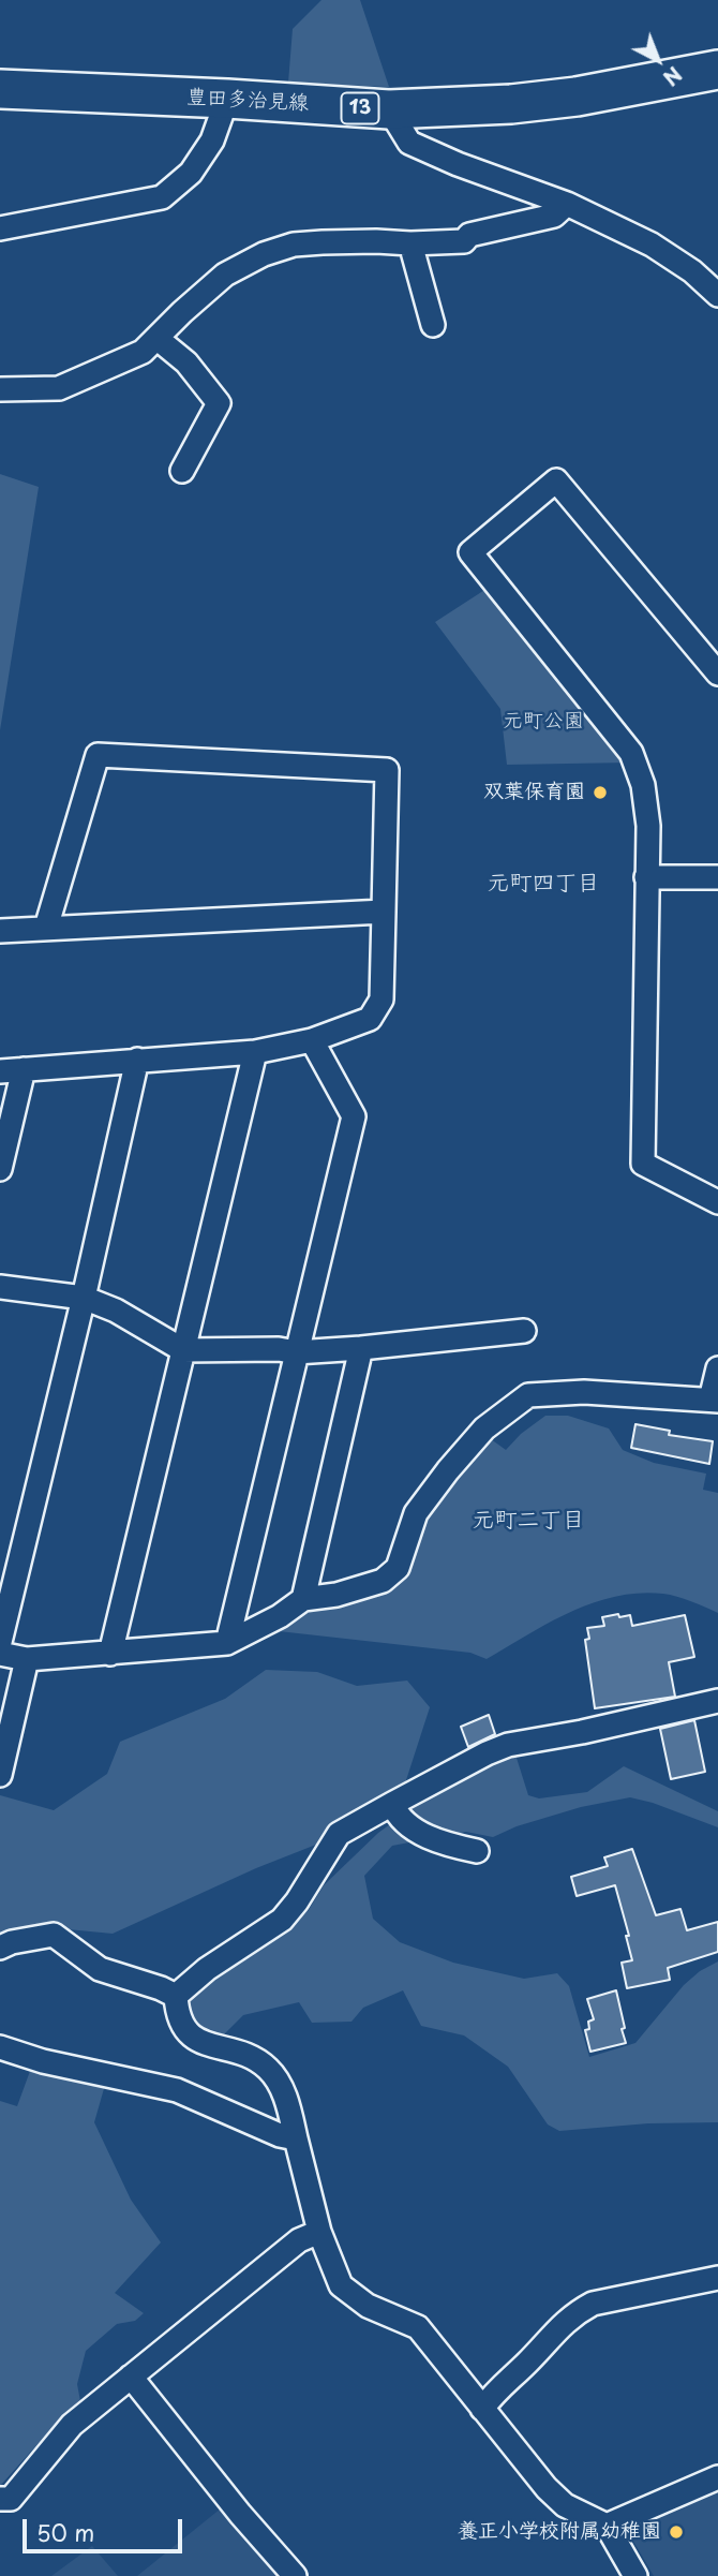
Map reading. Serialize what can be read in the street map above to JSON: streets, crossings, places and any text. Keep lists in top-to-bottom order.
{
  "streets": {
    "main road": ["豊田多治見線", "13"]
  },
  "districts": ["元町四丁目", "元町二丁目"],
  "parks": ["元町公園"],
  "places": ["双葉保育園", "養正小学校附属幼稚園"],
  "scale_bar": "50 m",
  "north": "bottom right"
}
